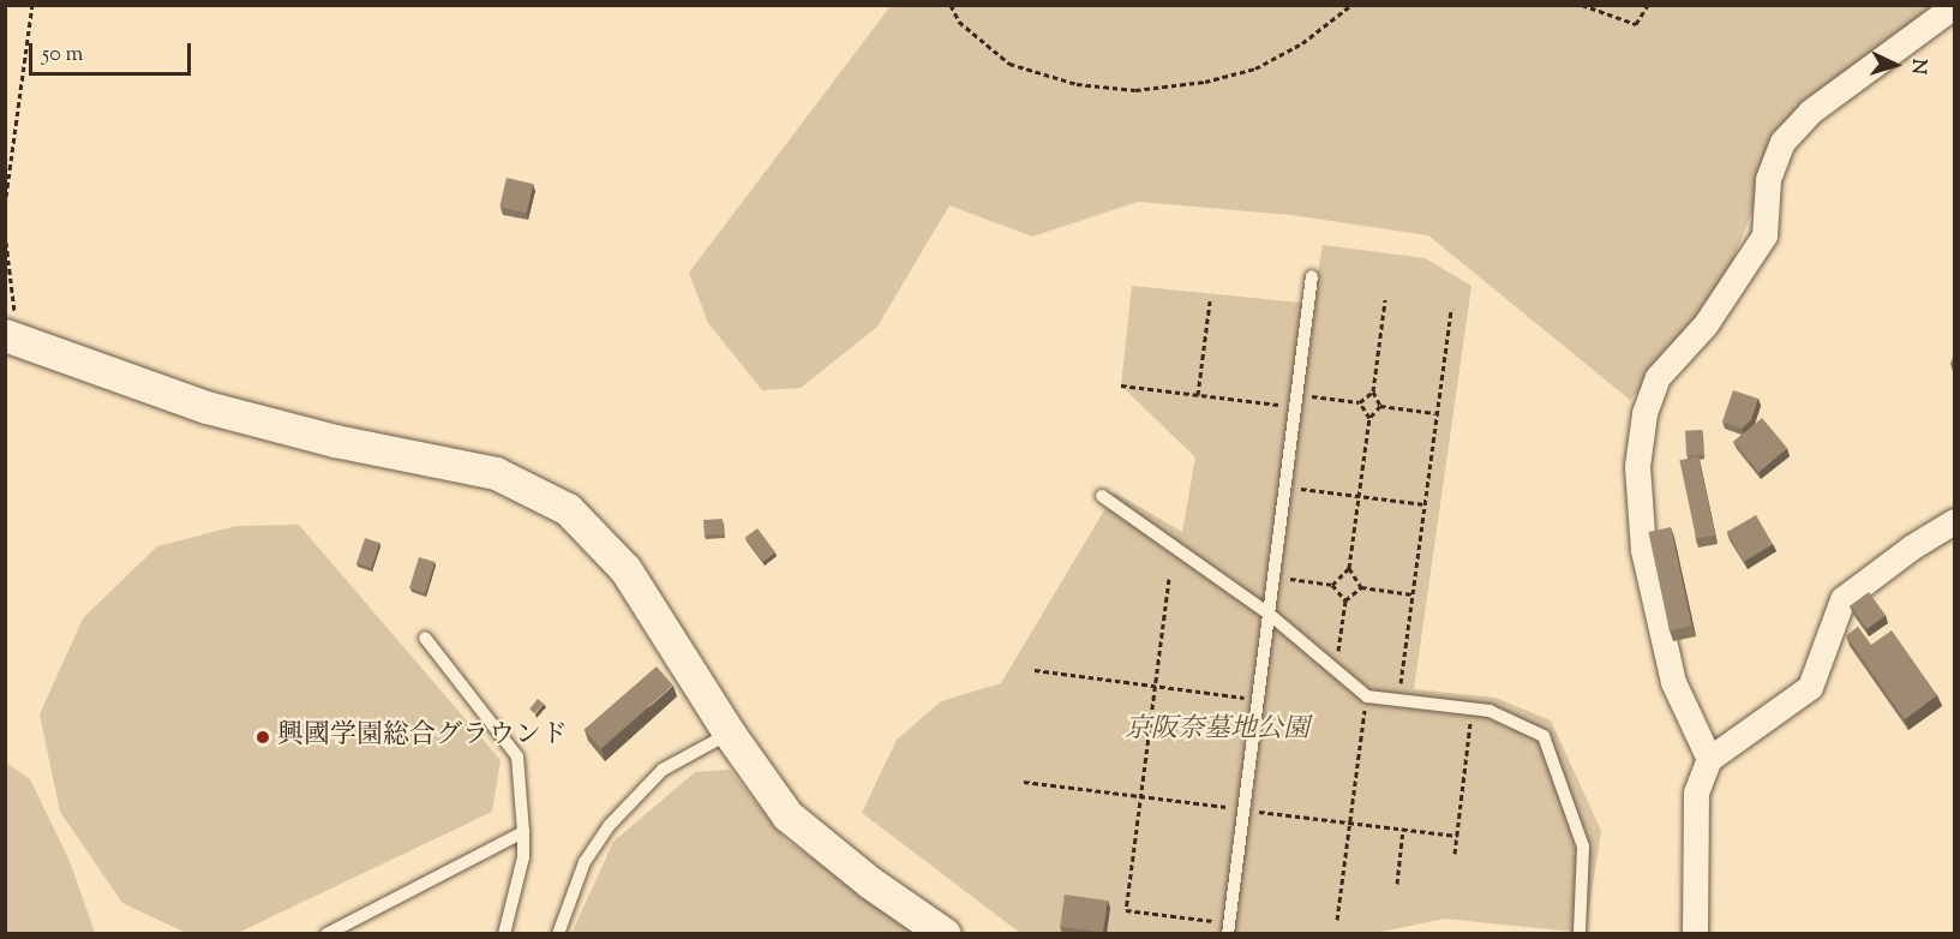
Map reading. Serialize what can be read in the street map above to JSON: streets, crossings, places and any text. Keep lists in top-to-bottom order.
{
  "parks": ["京阪奈墓地公園"],
  "places": ["興國学園総合グラウンド"],
  "scale_bar": "50 m",
  "north": "right"
}
